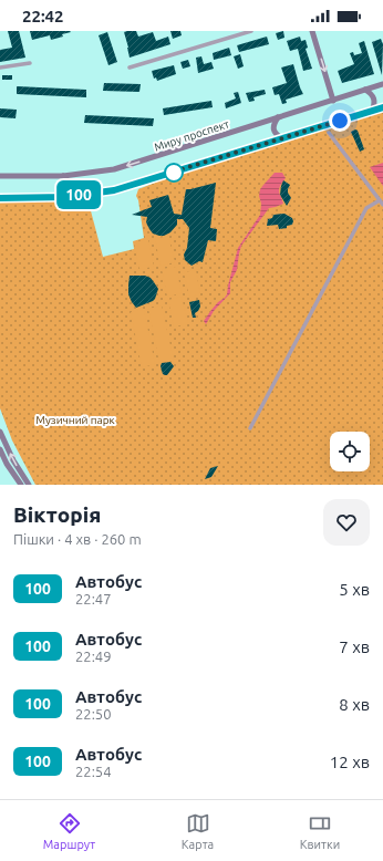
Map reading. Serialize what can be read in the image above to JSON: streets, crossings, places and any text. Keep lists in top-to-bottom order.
{
  "streets": {
    "main road": ["Миру проспект"]
  },
  "parks": ["Музичний парк"],
  "lines": ["bus line 100"],
  "page": {
    "status": "22:42",
    "on_map": "100",
    "heading": ["Вікторія", "Пішки · 4 хв · 260 m"],
    "list": [
      {
        "mark": "100",
        "name": "Автобус",
        "note": "22:47",
        "value": "5 хв"
      },
      {
        "mark": "100",
        "name": "Автобус",
        "note": "22:49",
        "value": "7 хв"
      },
      {
        "mark": "100",
        "name": "Автобус",
        "note": "22:50",
        "value": "8 хв"
      },
      {
        "mark": "100",
        "name": "Автобус",
        "note": "22:54",
        "value": "12 хв"
      }
    ],
    "tabs": ["Маршрут", "Карта", "Квитки"]
  }
}
